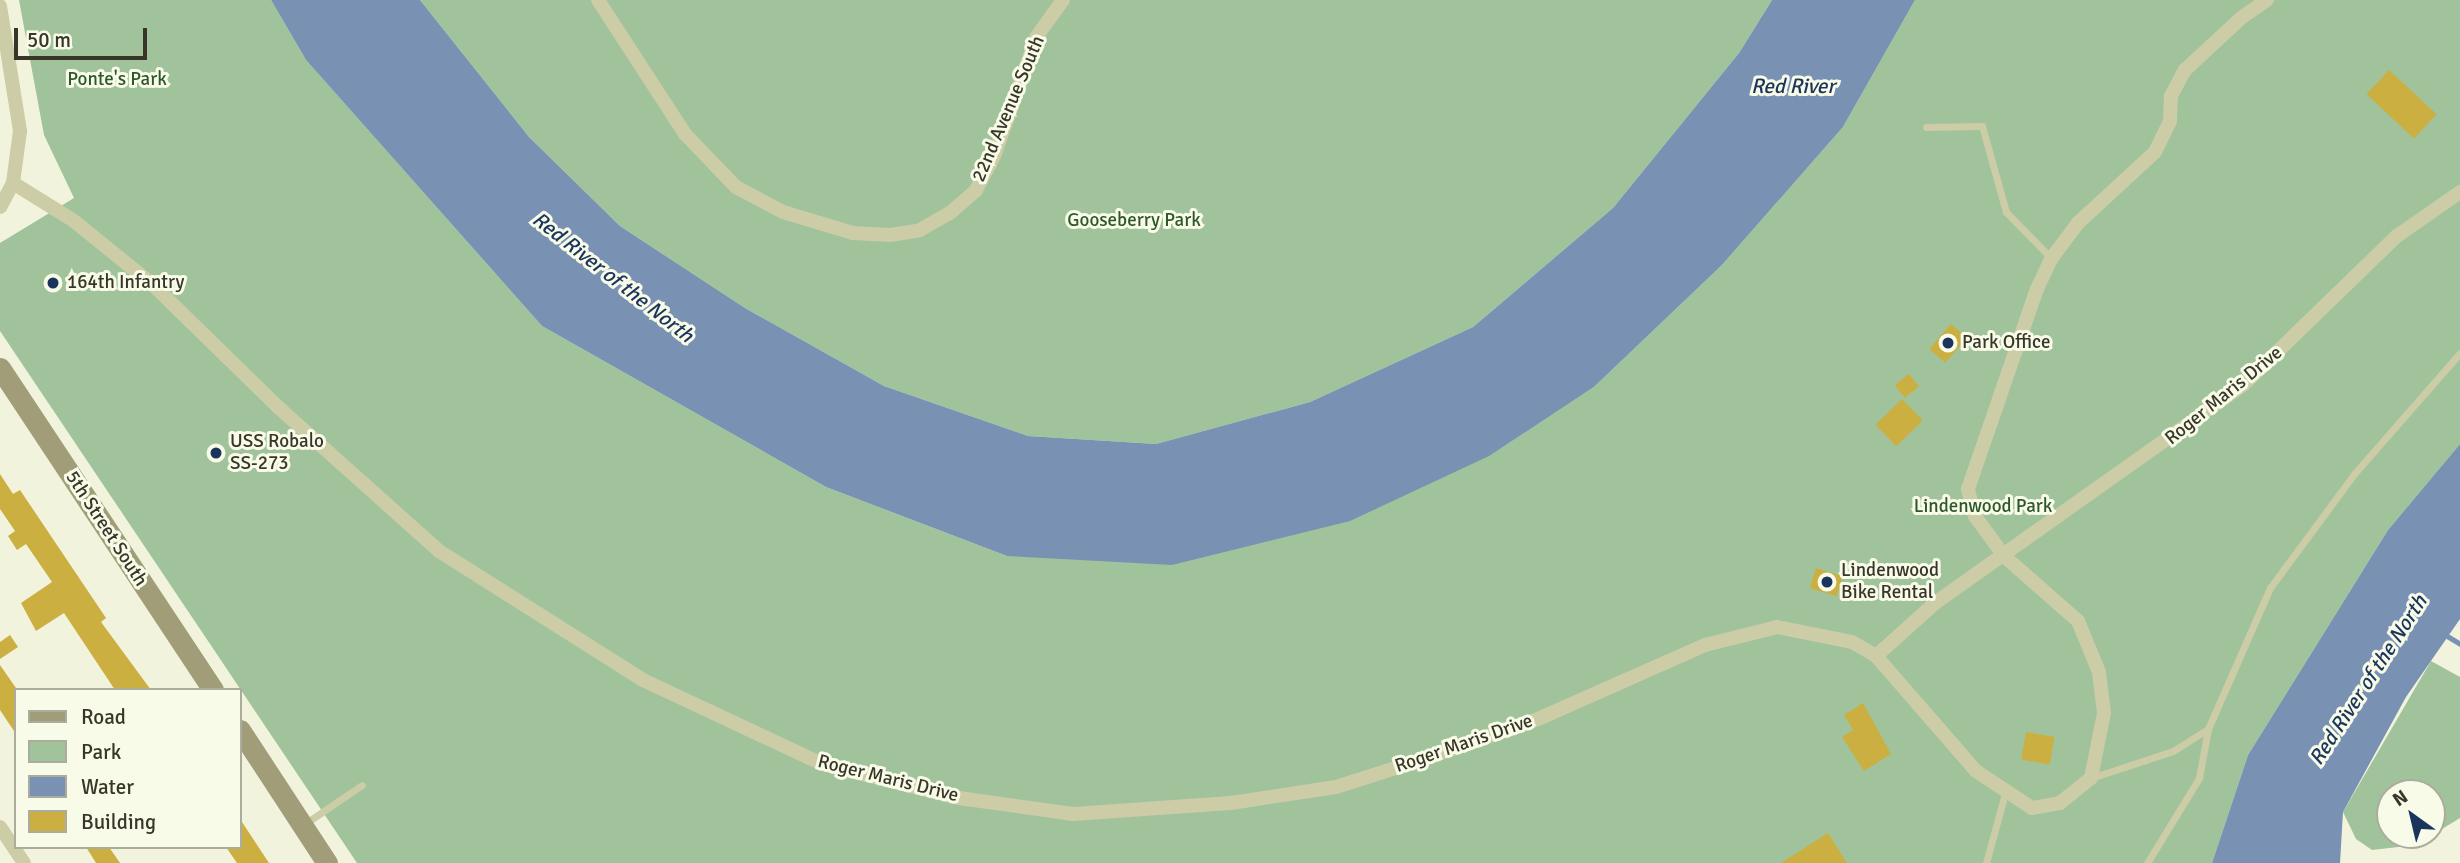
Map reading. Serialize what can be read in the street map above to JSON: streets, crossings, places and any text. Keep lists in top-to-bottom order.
{
  "streets": {
    "street": ["22nd Avenue South", "Roger Maris Drive", "5th Street South"]
  },
  "water": ["Red River", "Red River of the North"],
  "parks": ["Ponte's Park", "Gooseberry Park", "Lindenwood Park"],
  "places": [
    "164th Infantry",
    "Park Office",
    "USS Robalo SS-273",
    "Lindenwood Bike Rental"
  ],
  "legend": [
    "Road",
    "Park",
    "Water",
    "Building"
  ],
  "scale_bar": "50 m",
  "north": "top left"
}
